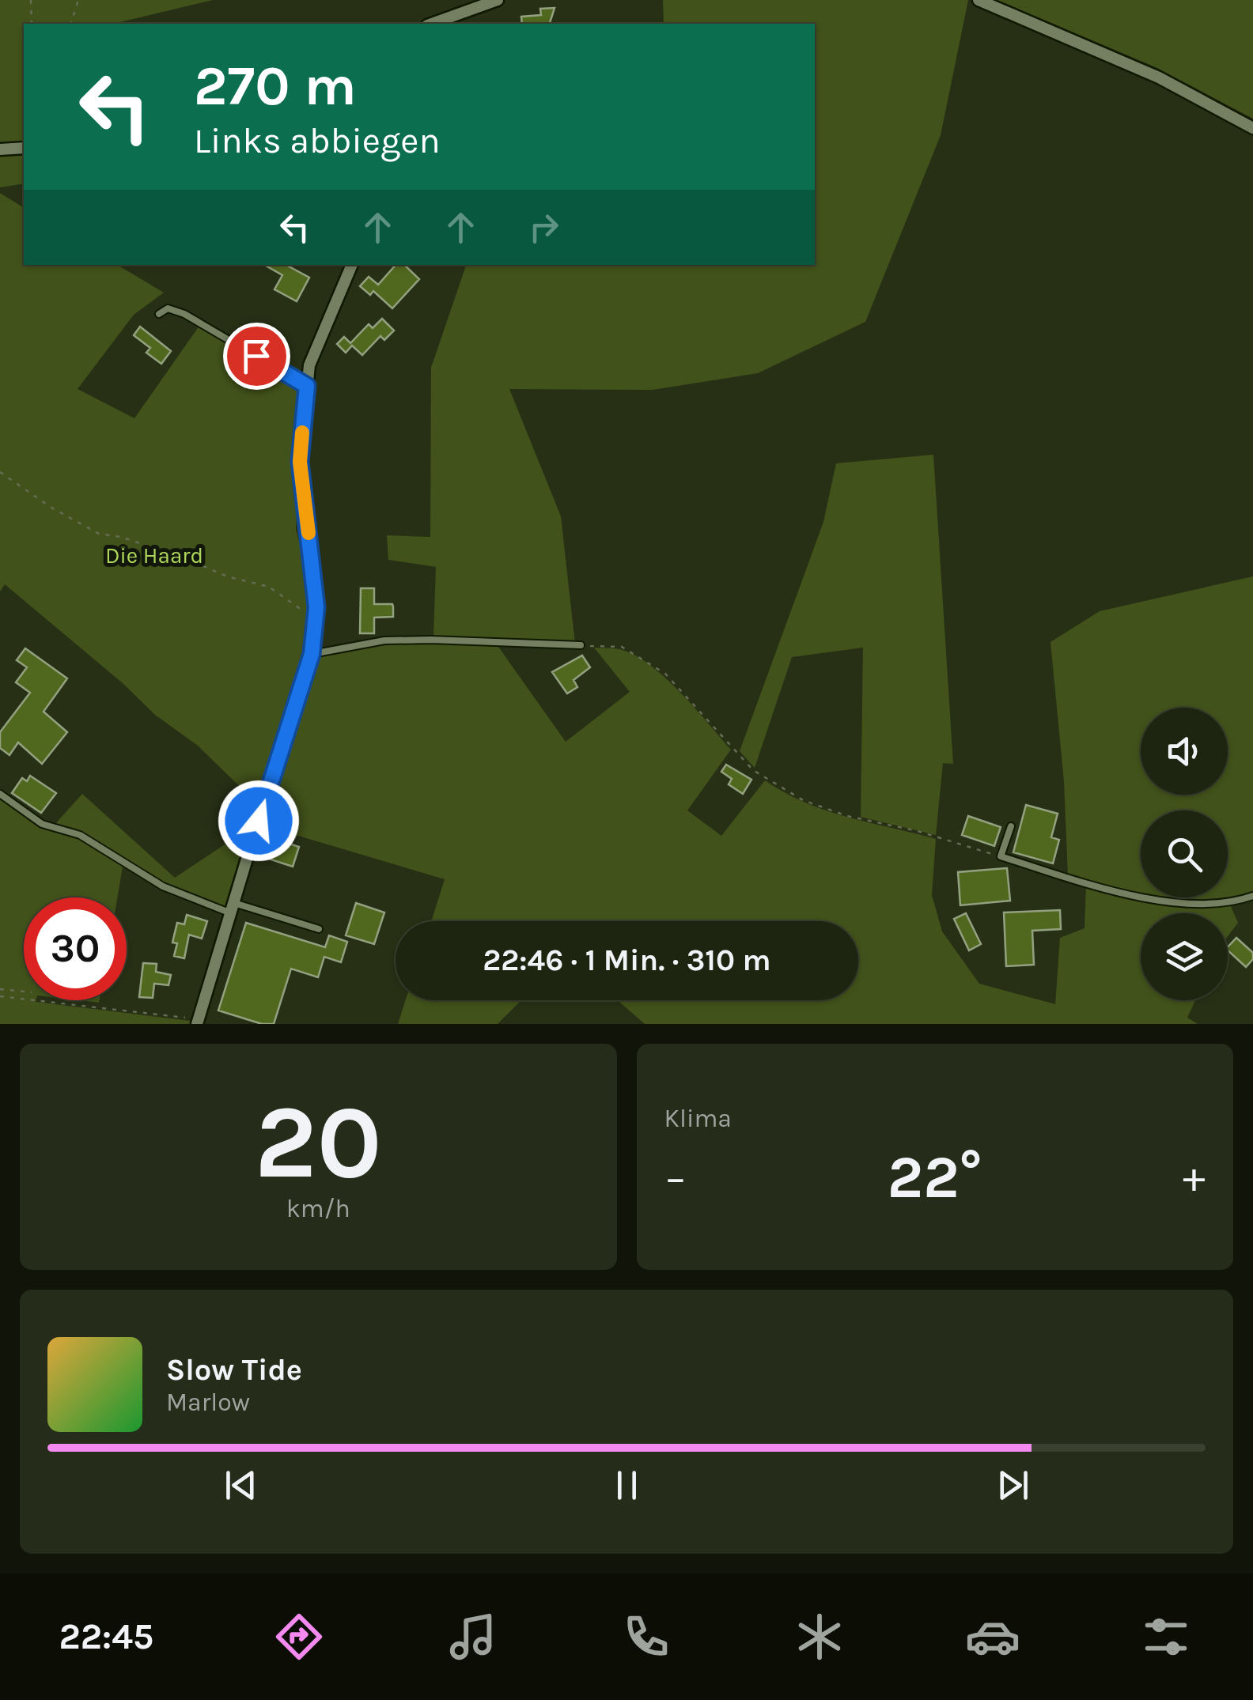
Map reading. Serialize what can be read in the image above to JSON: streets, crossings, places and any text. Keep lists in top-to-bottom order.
{
  "parks": ["Die Haard"],
  "page": {
    "turn": ["270 m", "Links abbiegen"],
    "limit": "30",
    "trip": "22:46 · 1 Min. · 310 m",
    "tile": [
      ["20", "km/h"],
      "Klima"
    ],
    "heat": ["−", "22°", "+"],
    "song": ["Slow Tide", "Marlow"],
    "tabs": "22:45"
  }
}
